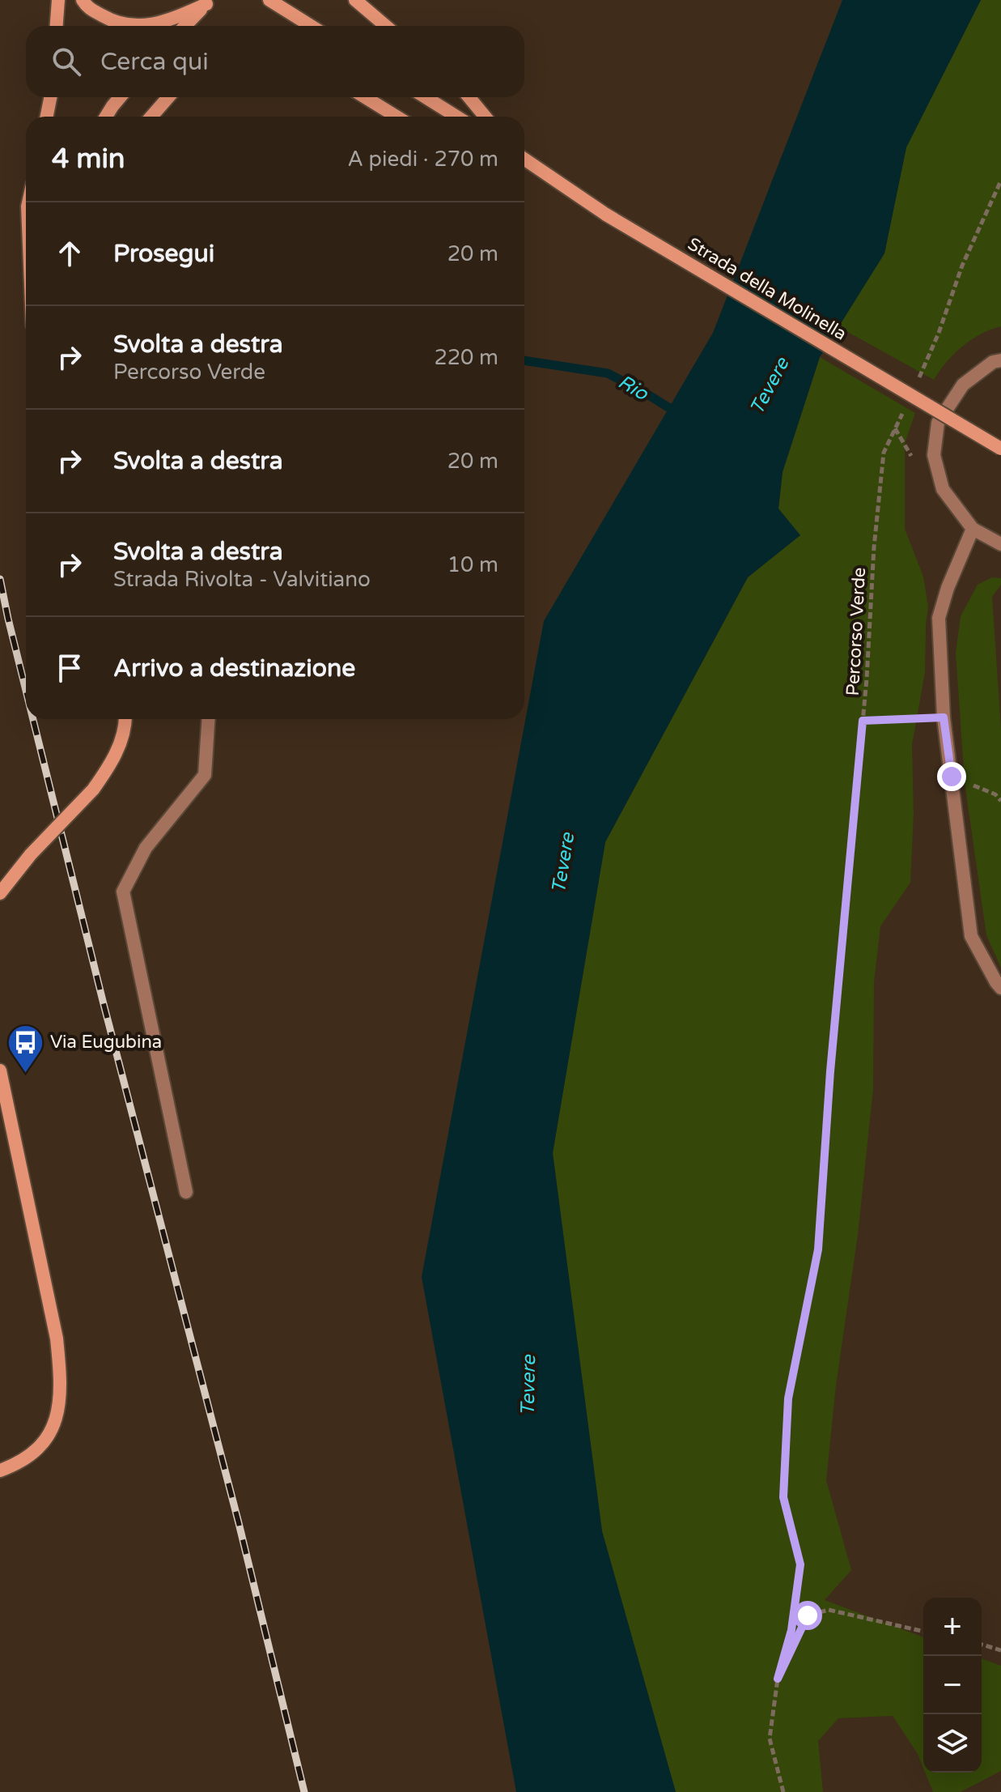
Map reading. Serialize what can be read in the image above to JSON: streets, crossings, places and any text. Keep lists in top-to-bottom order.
{
  "streets": {
    "street": ["Strada della Molinella"],
    "path": ["Percorso Verde"]
  },
  "water": ["Tevere", "Rio"],
  "places": {
    "bus stop": ["Via Eugubina"]
  },
  "page": {
    "search": "Cerca qui",
    "heading": ["4 min", "A piedi · 270 m"],
    "list": [
      ["Prosegui", "20 m"],
      ["Svolta a destra", "Percorso Verde", "220 m"],
      ["Svolta a destra", "20 m"],
      ["Svolta a destra", "Strada Rivolta - Valvitiano", "10 m"],
      "Arrivo a destinazione"
    ],
    "map_buttons": ["+", "−"]
  }
}
